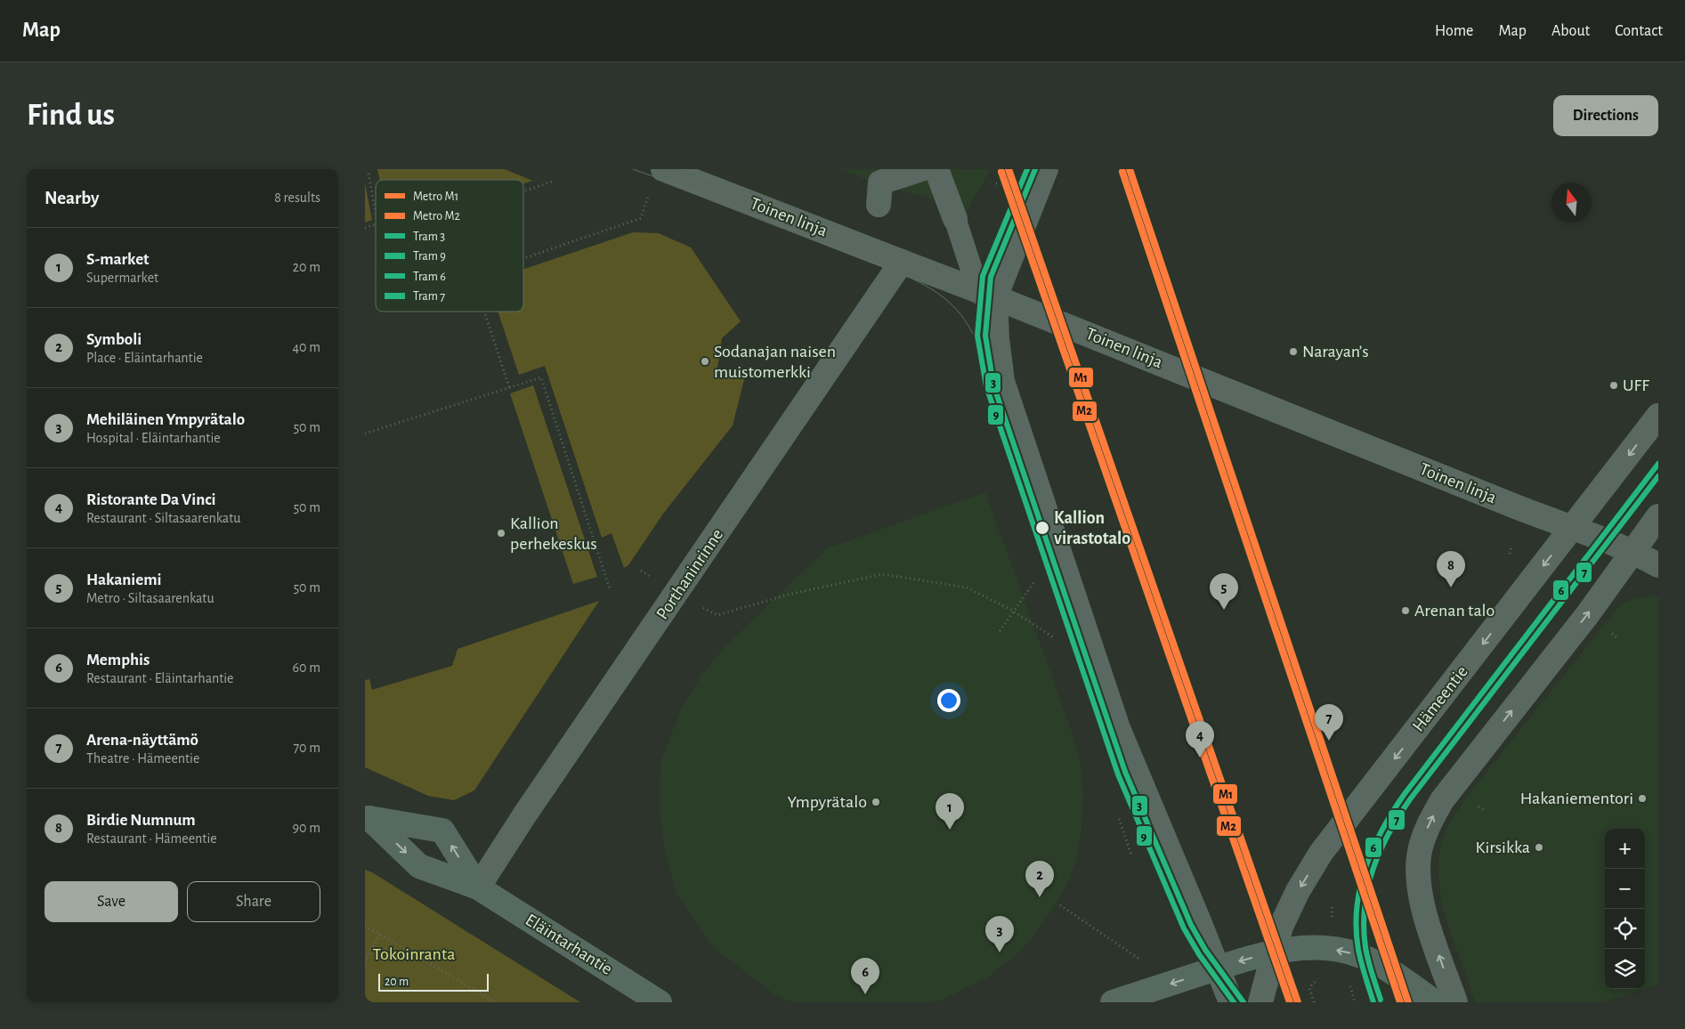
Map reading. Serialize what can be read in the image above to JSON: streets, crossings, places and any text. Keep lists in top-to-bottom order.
{
  "streets": {
    "main road": ["Eläintarhantie"],
    "street": ["Toinen linja", "Porthaninrinne", "Hämeentie"]
  },
  "crossings": [
    ["Toinen linja", "Porthaninrinne"],
    ["Toinen linja", "Hämeentie"],
    ["Porthaninrinne", "Eläintarhantie"]
  ],
  "one_way": ["Hämeentie"],
  "parks": ["Tokoinranta"],
  "places": [
    "Narayan’s",
    "Sodanajan naisen muistomerkki",
    "UFF",
    "Kallion virastotalo",
    "Kallion perhekeskus",
    "Arenan talo",
    "Hakaniementori",
    "Ympyrätalo",
    "Kirsikka"
  ],
  "lines": [
    "metro line M1",
    "tram line 3",
    "tram line 9",
    "metro line M2",
    "tram line 6",
    "tram line 7"
  ],
  "legend": [
    "Metro M1",
    "Metro M2",
    "Tram 3",
    "Tram 9",
    "Tram 6",
    "Tram 7"
  ],
  "scale_bar": "20 m",
  "north": "top",
  "page": {
    "header": "Map",
    "nav": [
      "Home",
      "Map",
      "About",
      "Contact"
    ],
    "buttons": [
      "Directions",
      ["Save", "Share"]
    ],
    "title": "Find us",
    "heading": ["Nearby", "8 results"],
    "list": [
      {
        "mark": "1",
        "name": "S-market",
        "note": "Supermarket",
        "value": "20 m"
      },
      {
        "mark": "2",
        "name": "Symboli",
        "note": "Place · Eläintarhantie",
        "value": "40 m"
      },
      {
        "mark": "3",
        "name": "Mehiläinen Ympyrätalo",
        "note": "Hospital · Eläintarhantie",
        "value": "50 m"
      },
      {
        "mark": "4",
        "name": "Ristorante Da Vinci",
        "note": "Restaurant · Siltasaarenkatu",
        "value": "50 m"
      },
      {
        "mark": "5",
        "name": "Hakaniemi",
        "note": "Metro · Siltasaarenkatu",
        "value": "50 m"
      },
      {
        "mark": "6",
        "name": "Memphis",
        "note": "Restaurant · Eläintarhantie",
        "value": "60 m"
      },
      {
        "mark": "7",
        "name": "Arena-näyttämö",
        "note": "Theatre · Hämeentie",
        "value": "70 m"
      },
      {
        "mark": "8",
        "name": "Birdie Numnum",
        "note": "Restaurant · Hämeentie",
        "value": "90 m"
      }
    ],
    "pins": [
      "8",
      "5",
      "7",
      "4",
      "1",
      "2",
      "3",
      "6"
    ],
    "map_buttons": ["+", "−"],
    "scale": "20 m"
  }
}
